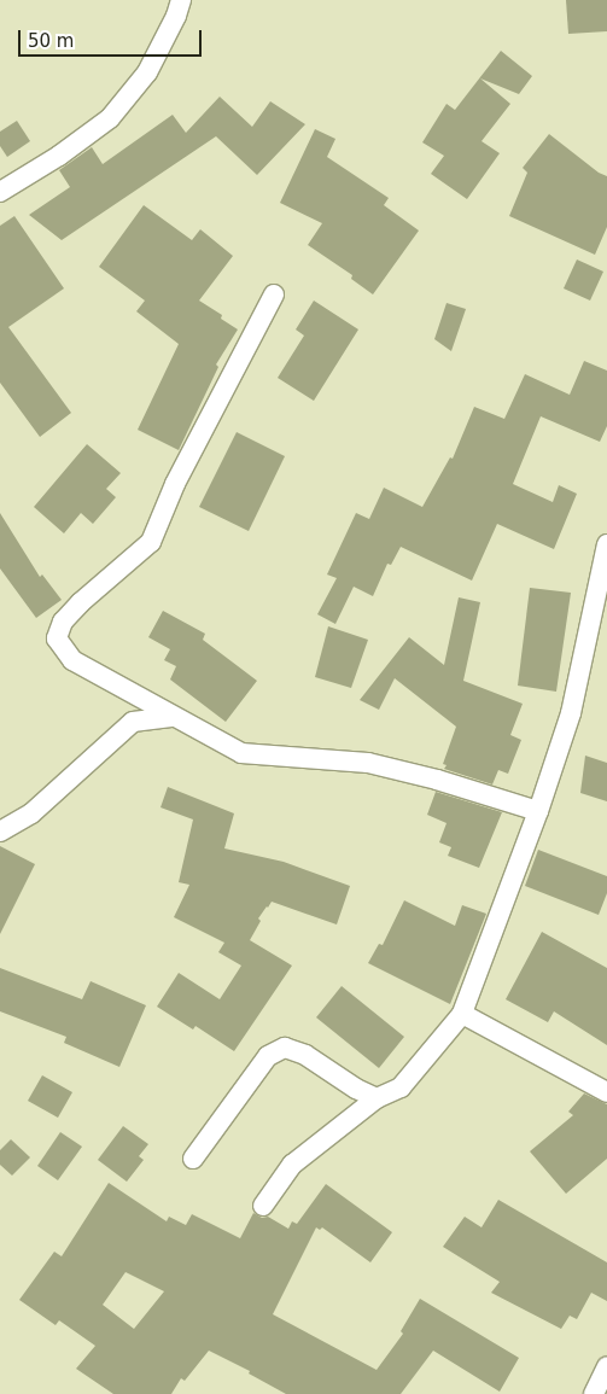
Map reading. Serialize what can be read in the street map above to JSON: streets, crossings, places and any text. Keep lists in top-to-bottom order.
{
  "scale_bar": "50 m"
}
